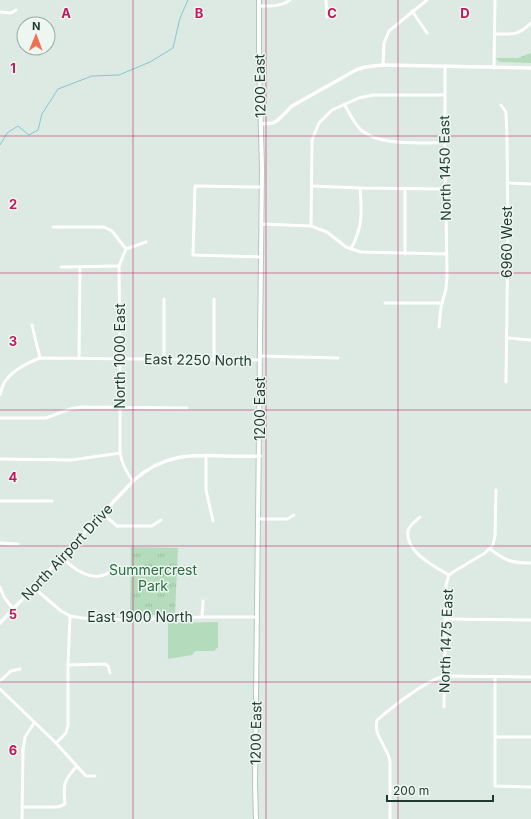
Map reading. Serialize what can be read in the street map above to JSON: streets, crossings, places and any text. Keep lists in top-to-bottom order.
{
  "streets": {
    "main road": ["1200 East"],
    "street": [
      "North 1450 East",
      "6960 West",
      "North 1000 East",
      "East 2250 North",
      "North Airport Drive",
      "East 1900 North",
      "North 1475 East"
    ]
  },
  "crossings": [
    ["1200 East", "East 2250 North"],
    ["1200 East", "North Airport Drive"],
    ["1200 East", "East 1900 North"],
    ["North 1000 East", "East 2250 North"],
    ["North 1000 East", "North Airport Drive"],
    ["North Airport Drive", "East 1900 North"]
  ],
  "parks": ["Summercrest Park"],
  "scale_bar": "200 m",
  "north": "top",
  "grid": {
    "columns": [
      "A",
      "B",
      "C",
      "D"
    ],
    "rows": [
      "1",
      "2",
      "3",
      "4",
      "5",
      "6"
    ]
  }
}
